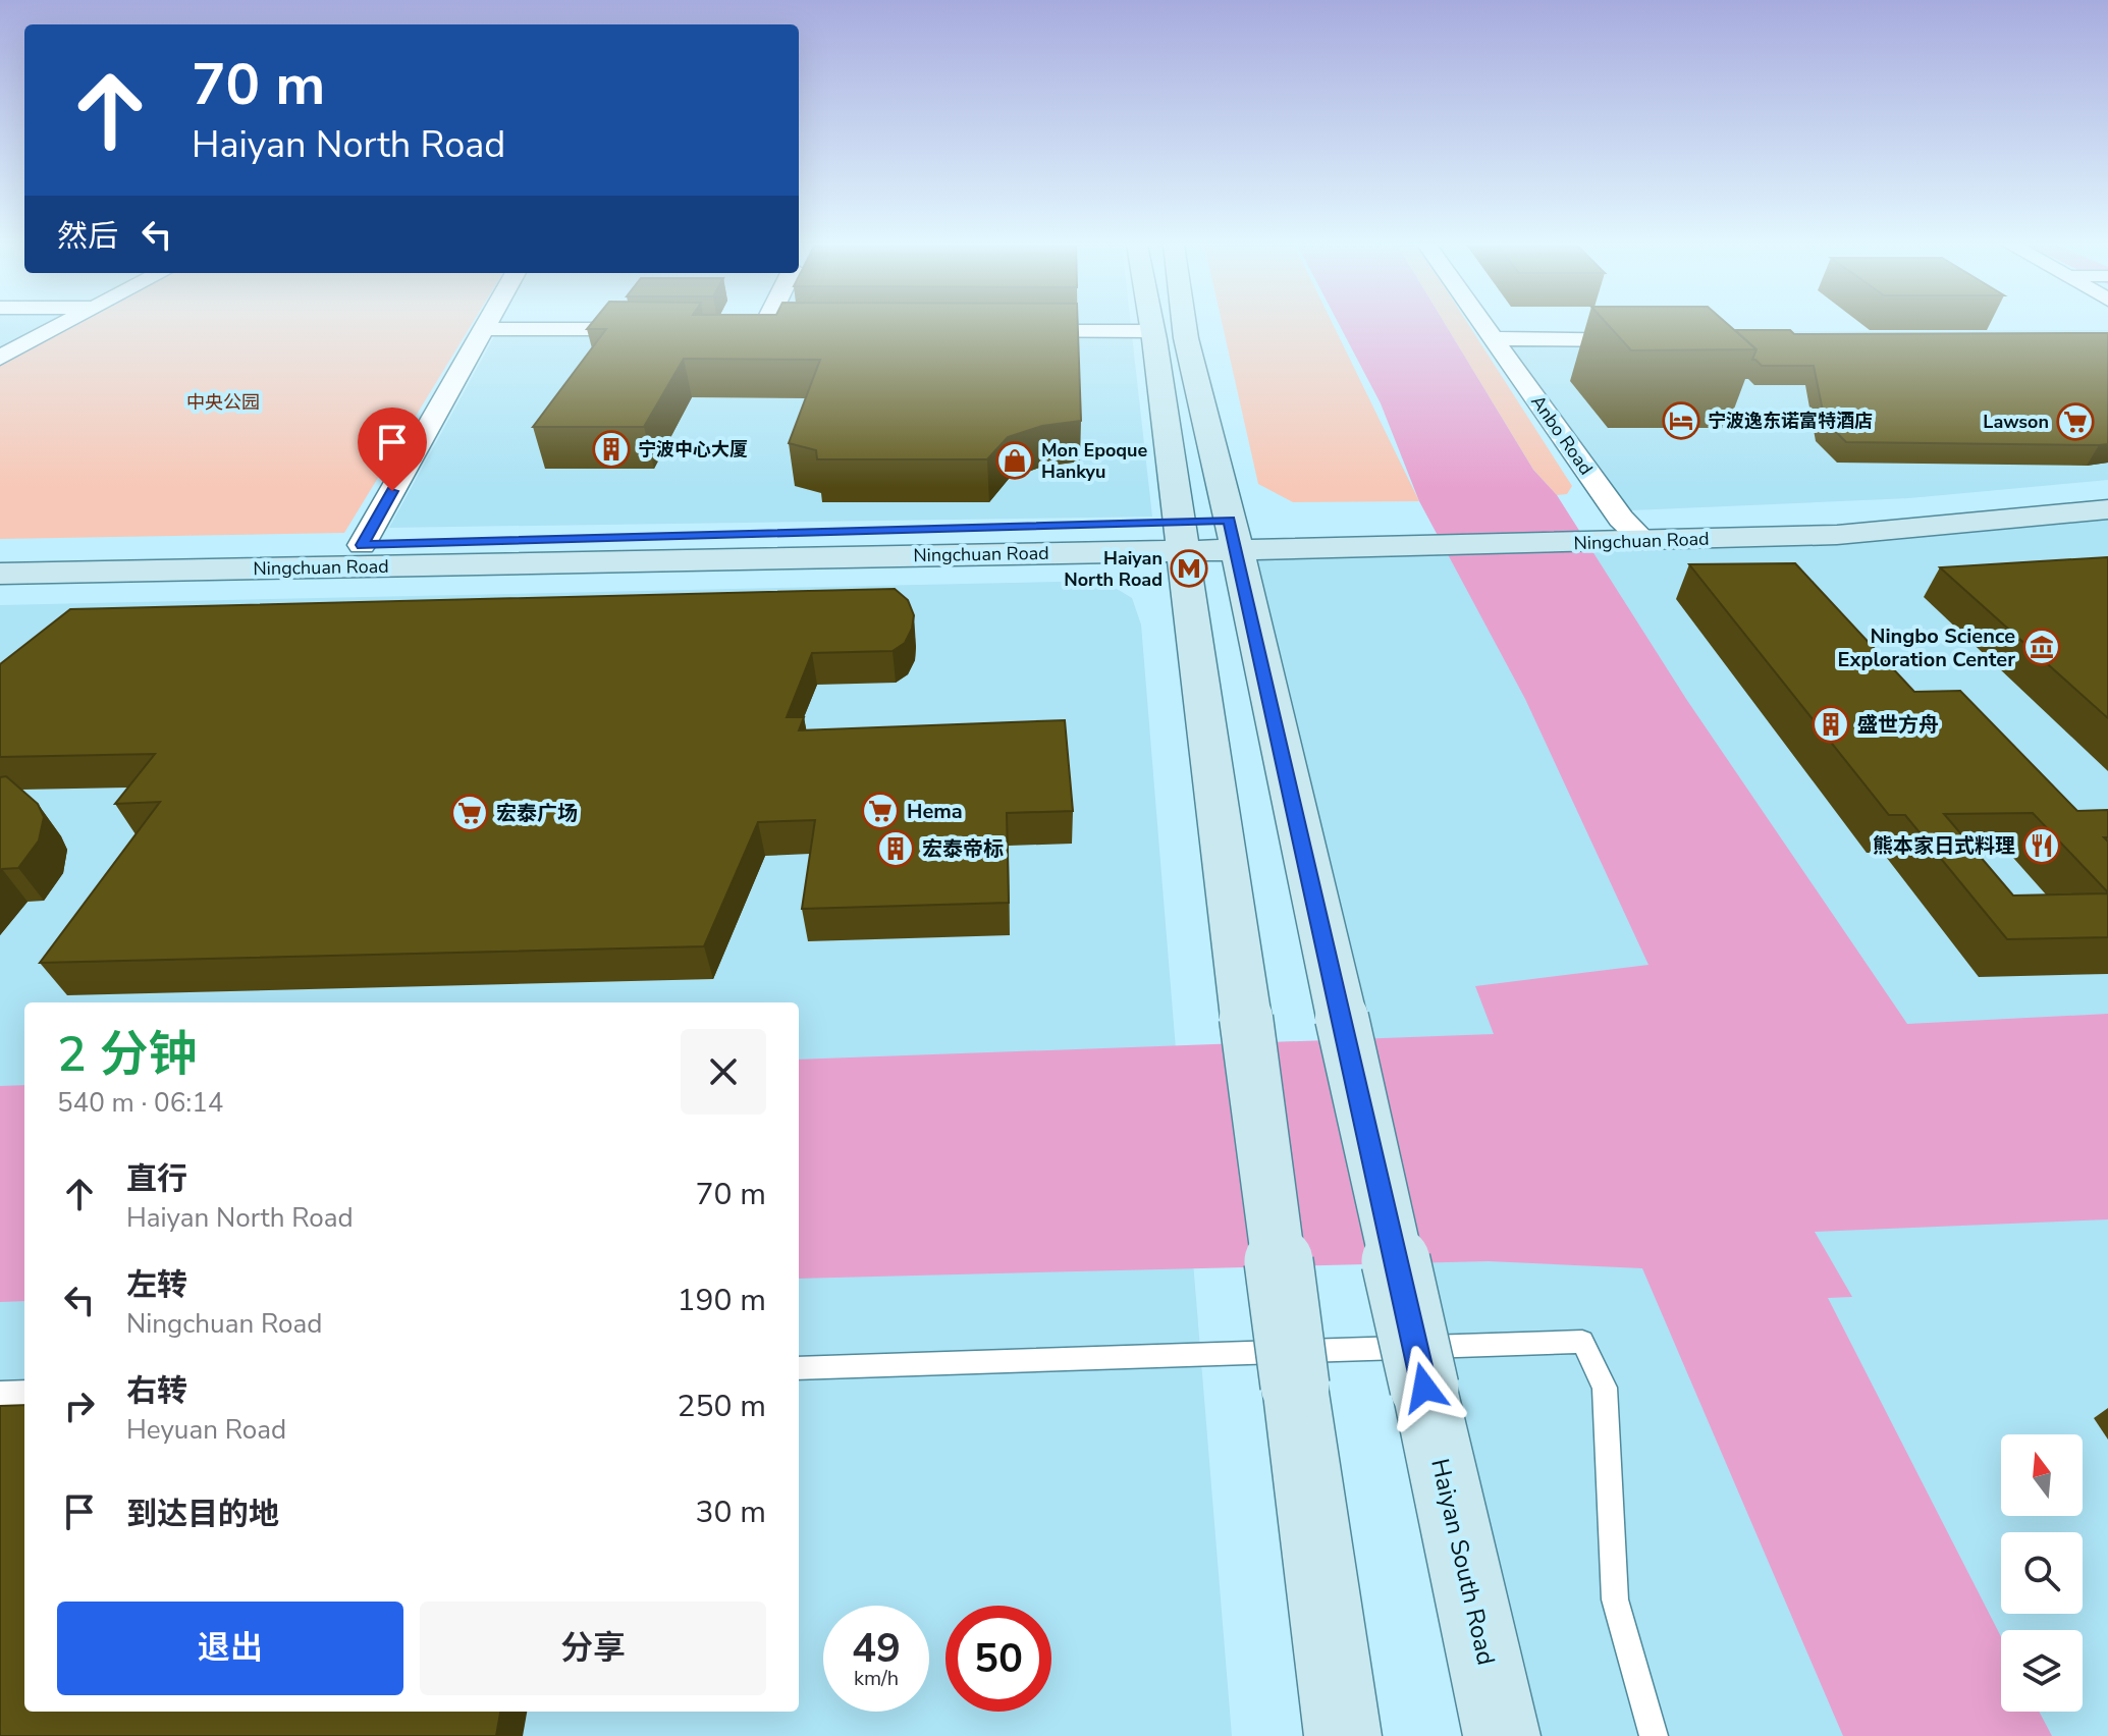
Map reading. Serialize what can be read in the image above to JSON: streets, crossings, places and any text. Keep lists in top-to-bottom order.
{
  "streets": {
    "main road": ["Ningchuan Road", "Haiyan South Road"],
    "street": ["Anbo Road"]
  },
  "crossings": [
    ["Anbo Road", "Ningchuan Road"],
    ["Ningchuan Road", "Haiyan South Road"]
  ],
  "parks": ["中央公园"],
  "places": {
    "hotel": ["宁波逸东诺富特酒店"],
    "supermarket": ["Lawson", "Hema", "宏泰广场"],
    "building": ["宁波中心大厦", "盛世方舟", "宏泰帝标"],
    "shop": ["Mon Epoque Hankyu"],
    "metro station": ["Haiyan North Road"],
    "museum": ["Ningbo Science Exploration Center"],
    "restaurant": ["熊本家日式料理"]
  },
  "north": "top",
  "page": {
    "turn": ["70 m", "Haiyan North Road"],
    "then": "然后",
    "heading": ["2 分钟", "540 m · 06:14"],
    "list": [
      {
        "name": "直行",
        "note": "Haiyan North Road",
        "value": "70 m"
      },
      {
        "name": "左转",
        "note": "Ningchuan Road",
        "value": "190 m"
      },
      {
        "name": "右转",
        "note": "Heyuan Road",
        "value": "250 m"
      },
      {
        "name": "到达目的地",
        "value": "30 m"
      }
    ],
    "buttons": ["退出", "分享"],
    "speed": "49 km/h",
    "limit": "50"
  }
}
